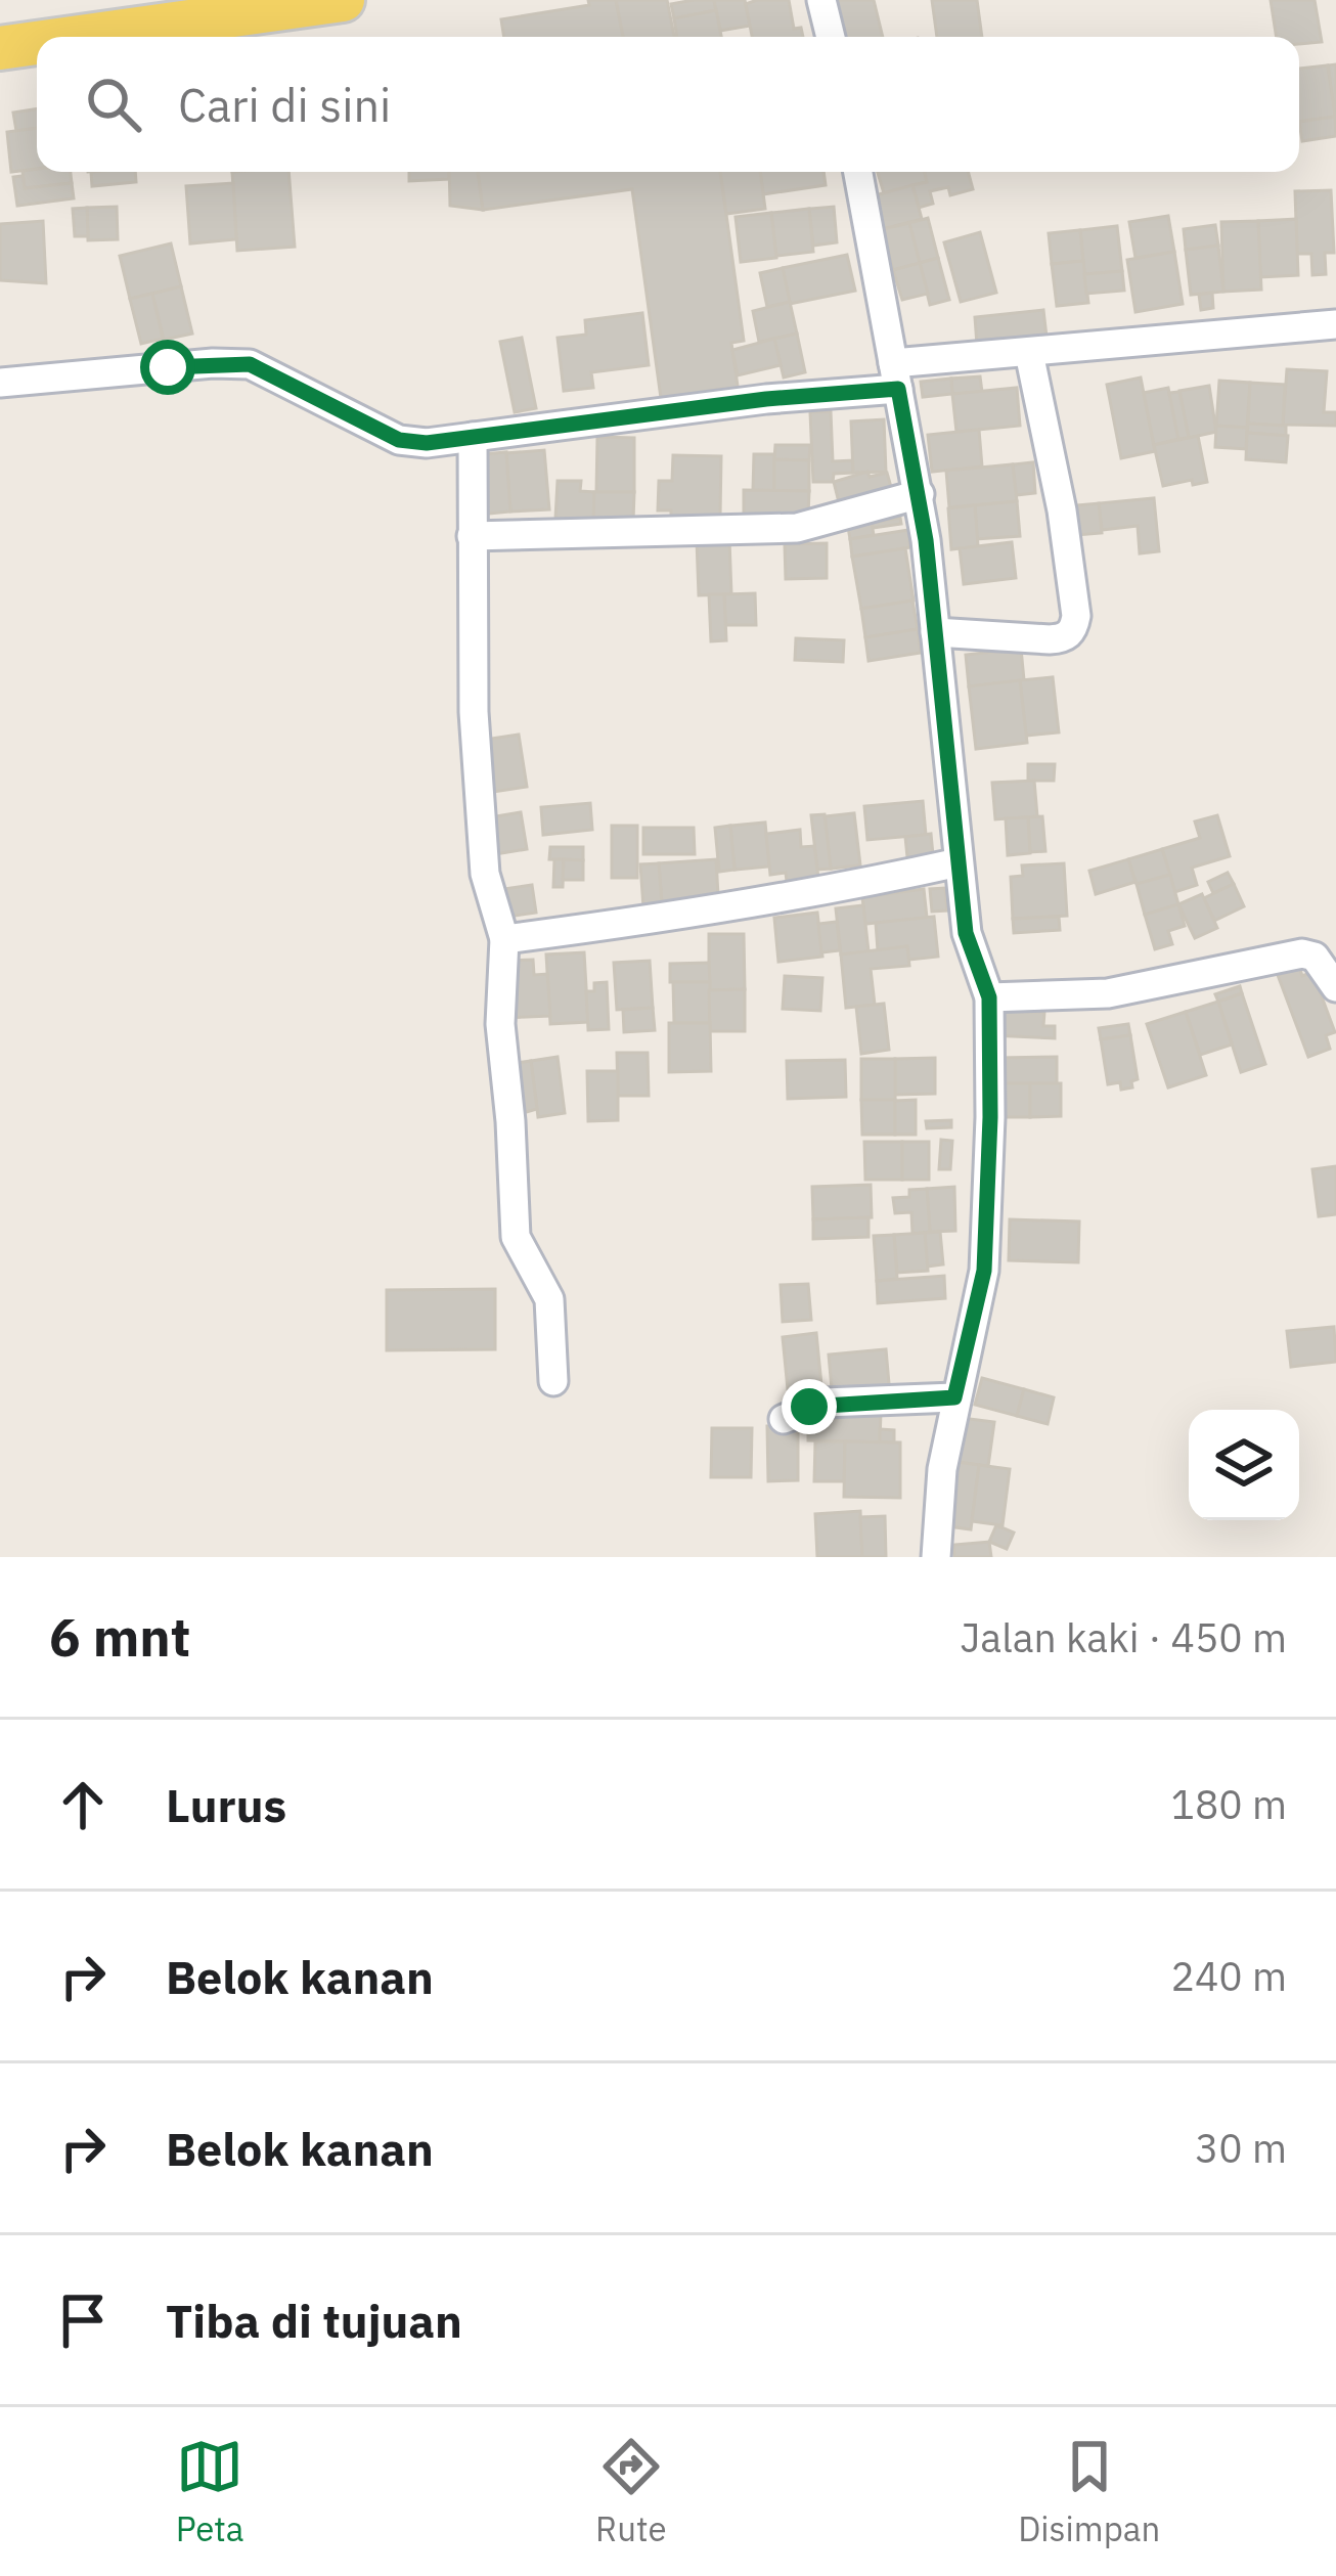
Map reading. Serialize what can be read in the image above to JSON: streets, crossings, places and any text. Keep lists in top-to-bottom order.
{
  "page": {
    "search": "Cari di sini",
    "heading": ["6 mnt", "Jalan kaki · 450 m"],
    "list": [
      ["Lurus", "180 m"],
      ["Belok kanan", "240 m"],
      ["Belok kanan", "30 m"],
      "Tiba di tujuan"
    ],
    "nav": ["Peta", "Rute", "Disimpan"]
  }
}
